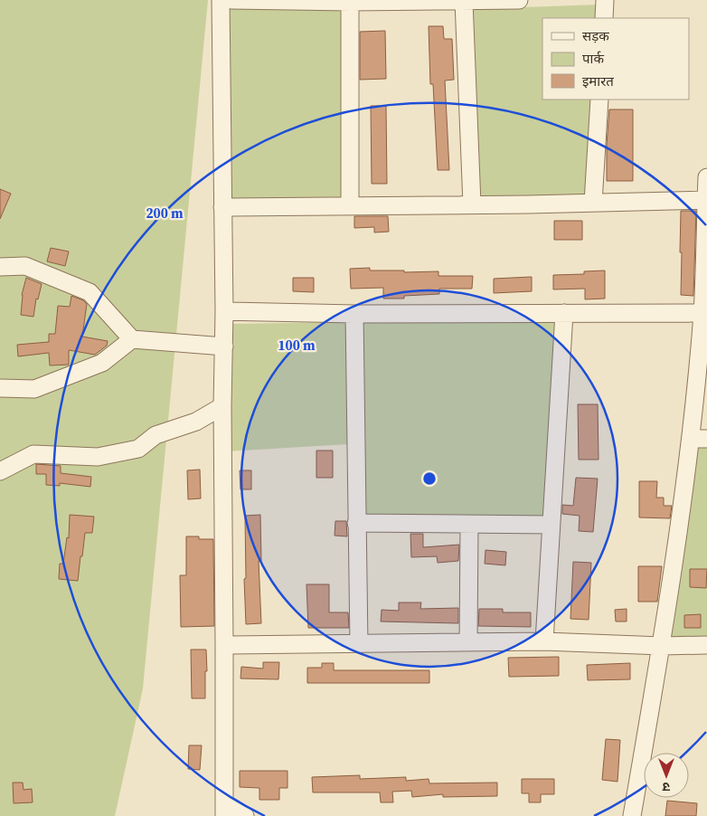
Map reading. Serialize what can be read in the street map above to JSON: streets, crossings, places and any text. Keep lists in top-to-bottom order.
{
  "legend": ["सड़क", "पार्क", "इमारत"],
  "north": "bottom",
  "rings": ["200 m", "100 m"]
}
